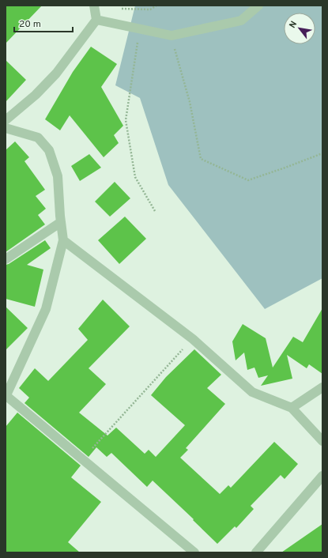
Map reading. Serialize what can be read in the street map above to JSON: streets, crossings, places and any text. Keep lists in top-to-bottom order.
{
  "scale_bar": "20 m",
  "north": "top left"
}
